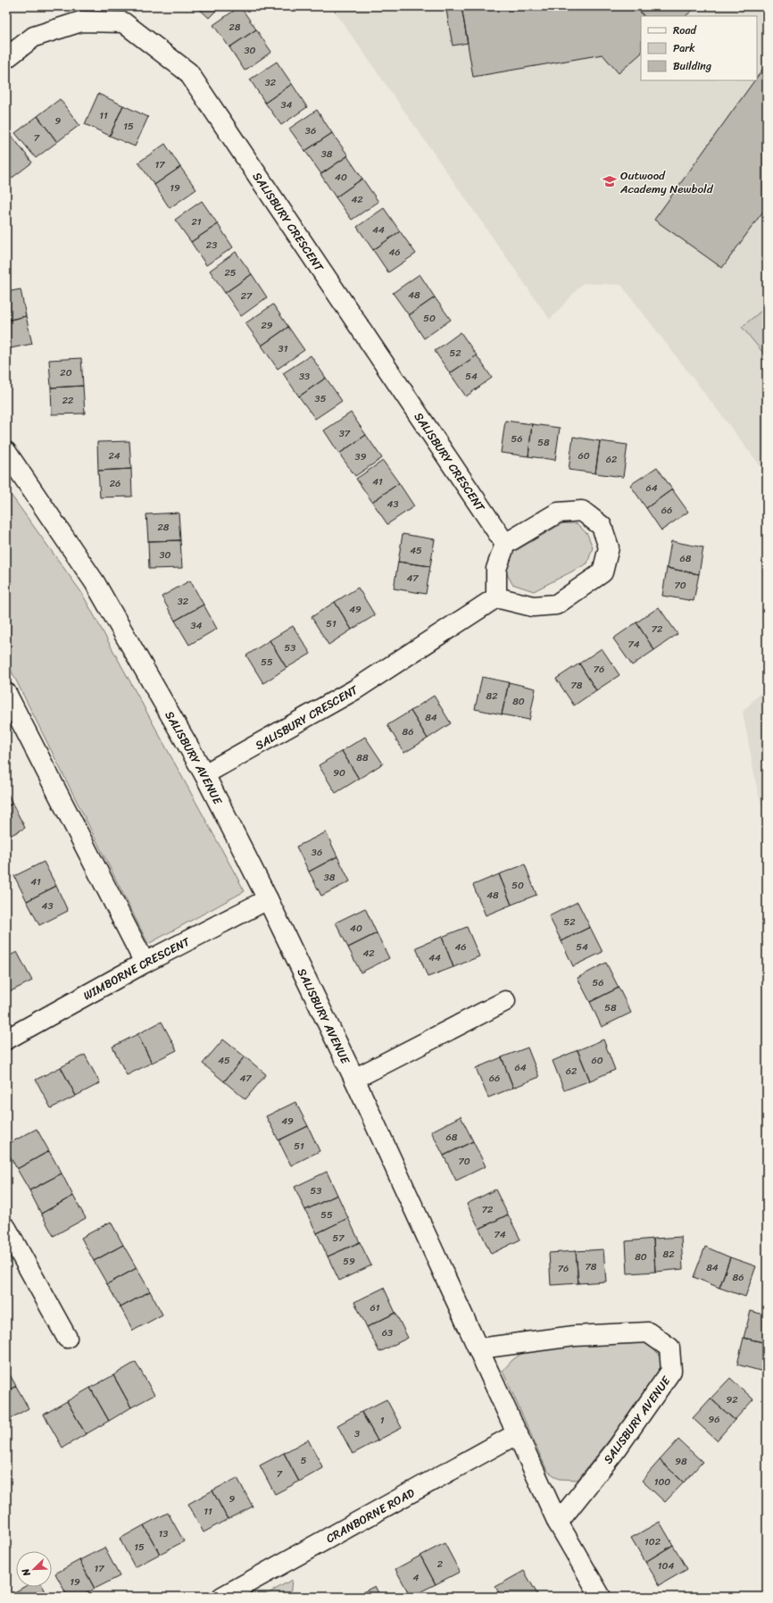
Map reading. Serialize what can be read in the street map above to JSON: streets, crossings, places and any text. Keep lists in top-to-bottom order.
{
  "streets": {
    "street": [
      "SALISBURY CRESCENT",
      "SALISBURY AVENUE",
      "WIMBORNE CRESCENT",
      "CRANBORNE ROAD"
    ]
  },
  "crossings": [
    ["SALISBURY CRESCENT", "SALISBURY AVENUE"],
    ["SALISBURY AVENUE", "WIMBORNE CRESCENT"],
    ["SALISBURY AVENUE", "CRANBORNE ROAD"]
  ],
  "places": {
    "school or university": ["Outwood Academy Newbold"]
  },
  "house_numbers": [
    "28",
    "30",
    "32",
    "34",
    "11",
    "9",
    "15",
    "36",
    "7",
    "38",
    "17",
    "40",
    "19",
    "42",
    "21",
    "44",
    "23",
    "46",
    "25",
    "48",
    "27",
    "50",
    "29",
    "31",
    "52",
    "20",
    "33",
    "54",
    "35",
    "22",
    "37",
    "56",
    "58",
    "24",
    "60",
    "39",
    "62",
    "41",
    "26",
    "64",
    "43",
    "66",
    "28",
    "45",
    "30",
    "68",
    "47",
    "70",
    "32",
    "49",
    "51",
    "34",
    "72",
    "74",
    "53",
    "55",
    "76",
    "78",
    "82",
    "80",
    "84",
    "86",
    "88",
    "90",
    "36",
    "38",
    "41",
    "50",
    "48",
    "43",
    "52",
    "40",
    "46",
    "54",
    "42",
    "44",
    "56",
    "58",
    "45",
    "60",
    "64",
    "62",
    "47",
    "66",
    "49",
    "68",
    "51",
    "70",
    "53",
    "72",
    "55",
    "74",
    "57",
    "82",
    "80",
    "59",
    "78",
    "84",
    "76",
    "86",
    "61",
    "63",
    "92",
    "96",
    "1",
    "3",
    "5",
    "98",
    "7",
    "100",
    "9",
    "11",
    "13",
    "102",
    "15",
    "2",
    "104",
    "17",
    "4",
    "19"
  ],
  "legend": ["Road", "Park", "Building"],
  "north": "bottom left"
}
